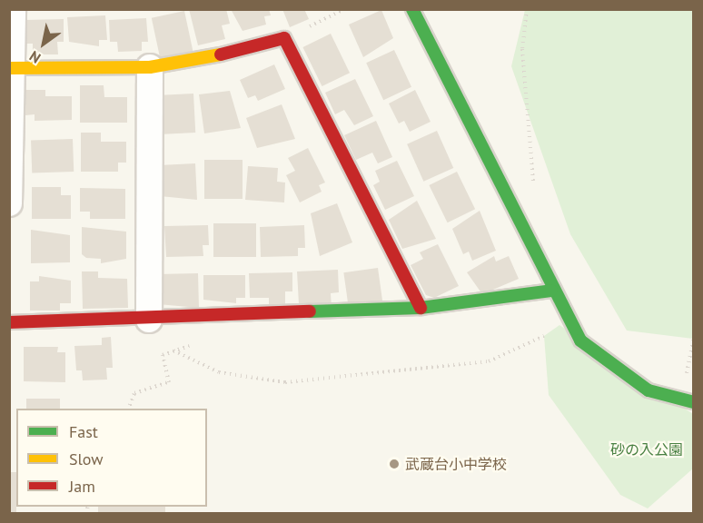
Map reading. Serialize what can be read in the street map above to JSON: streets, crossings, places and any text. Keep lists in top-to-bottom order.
{
  "parks": ["砂の入公園"],
  "places": ["武蔵台小中学校"],
  "legend": ["Fast", "Slow", "Jam"],
  "north": "bottom left"
}
